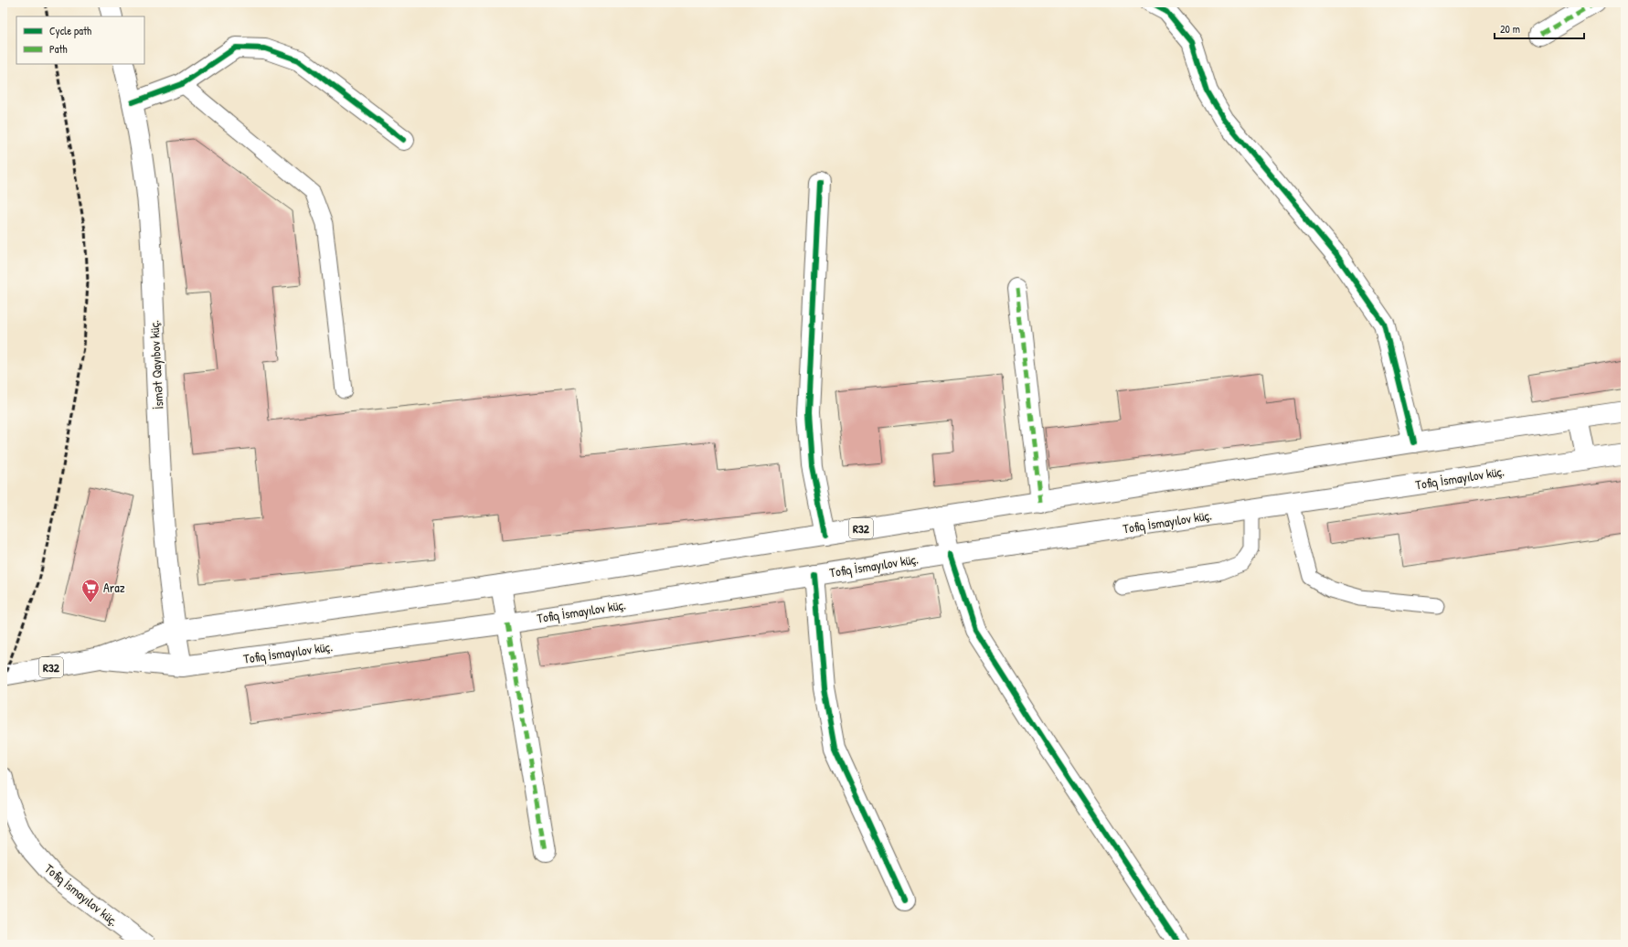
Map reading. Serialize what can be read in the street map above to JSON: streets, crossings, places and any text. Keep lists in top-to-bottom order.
{
  "streets": {
    "main road": ["İsmət Qayıbov küç.", "Tofiq İsmayılov küç.", "R32"]
  },
  "crossings": [
    ["İsmət Qayıbov küç.", "Tofiq İsmayılov küç."],
    ["İsmət Qayıbov küç.", "R32"],
    ["Tofiq İsmayılov küç.", "R32"]
  ],
  "places": {
    "supermarket": ["Araz"]
  },
  "legend": ["Cycle path", "Path"],
  "scale_bar": "20 m"
}
